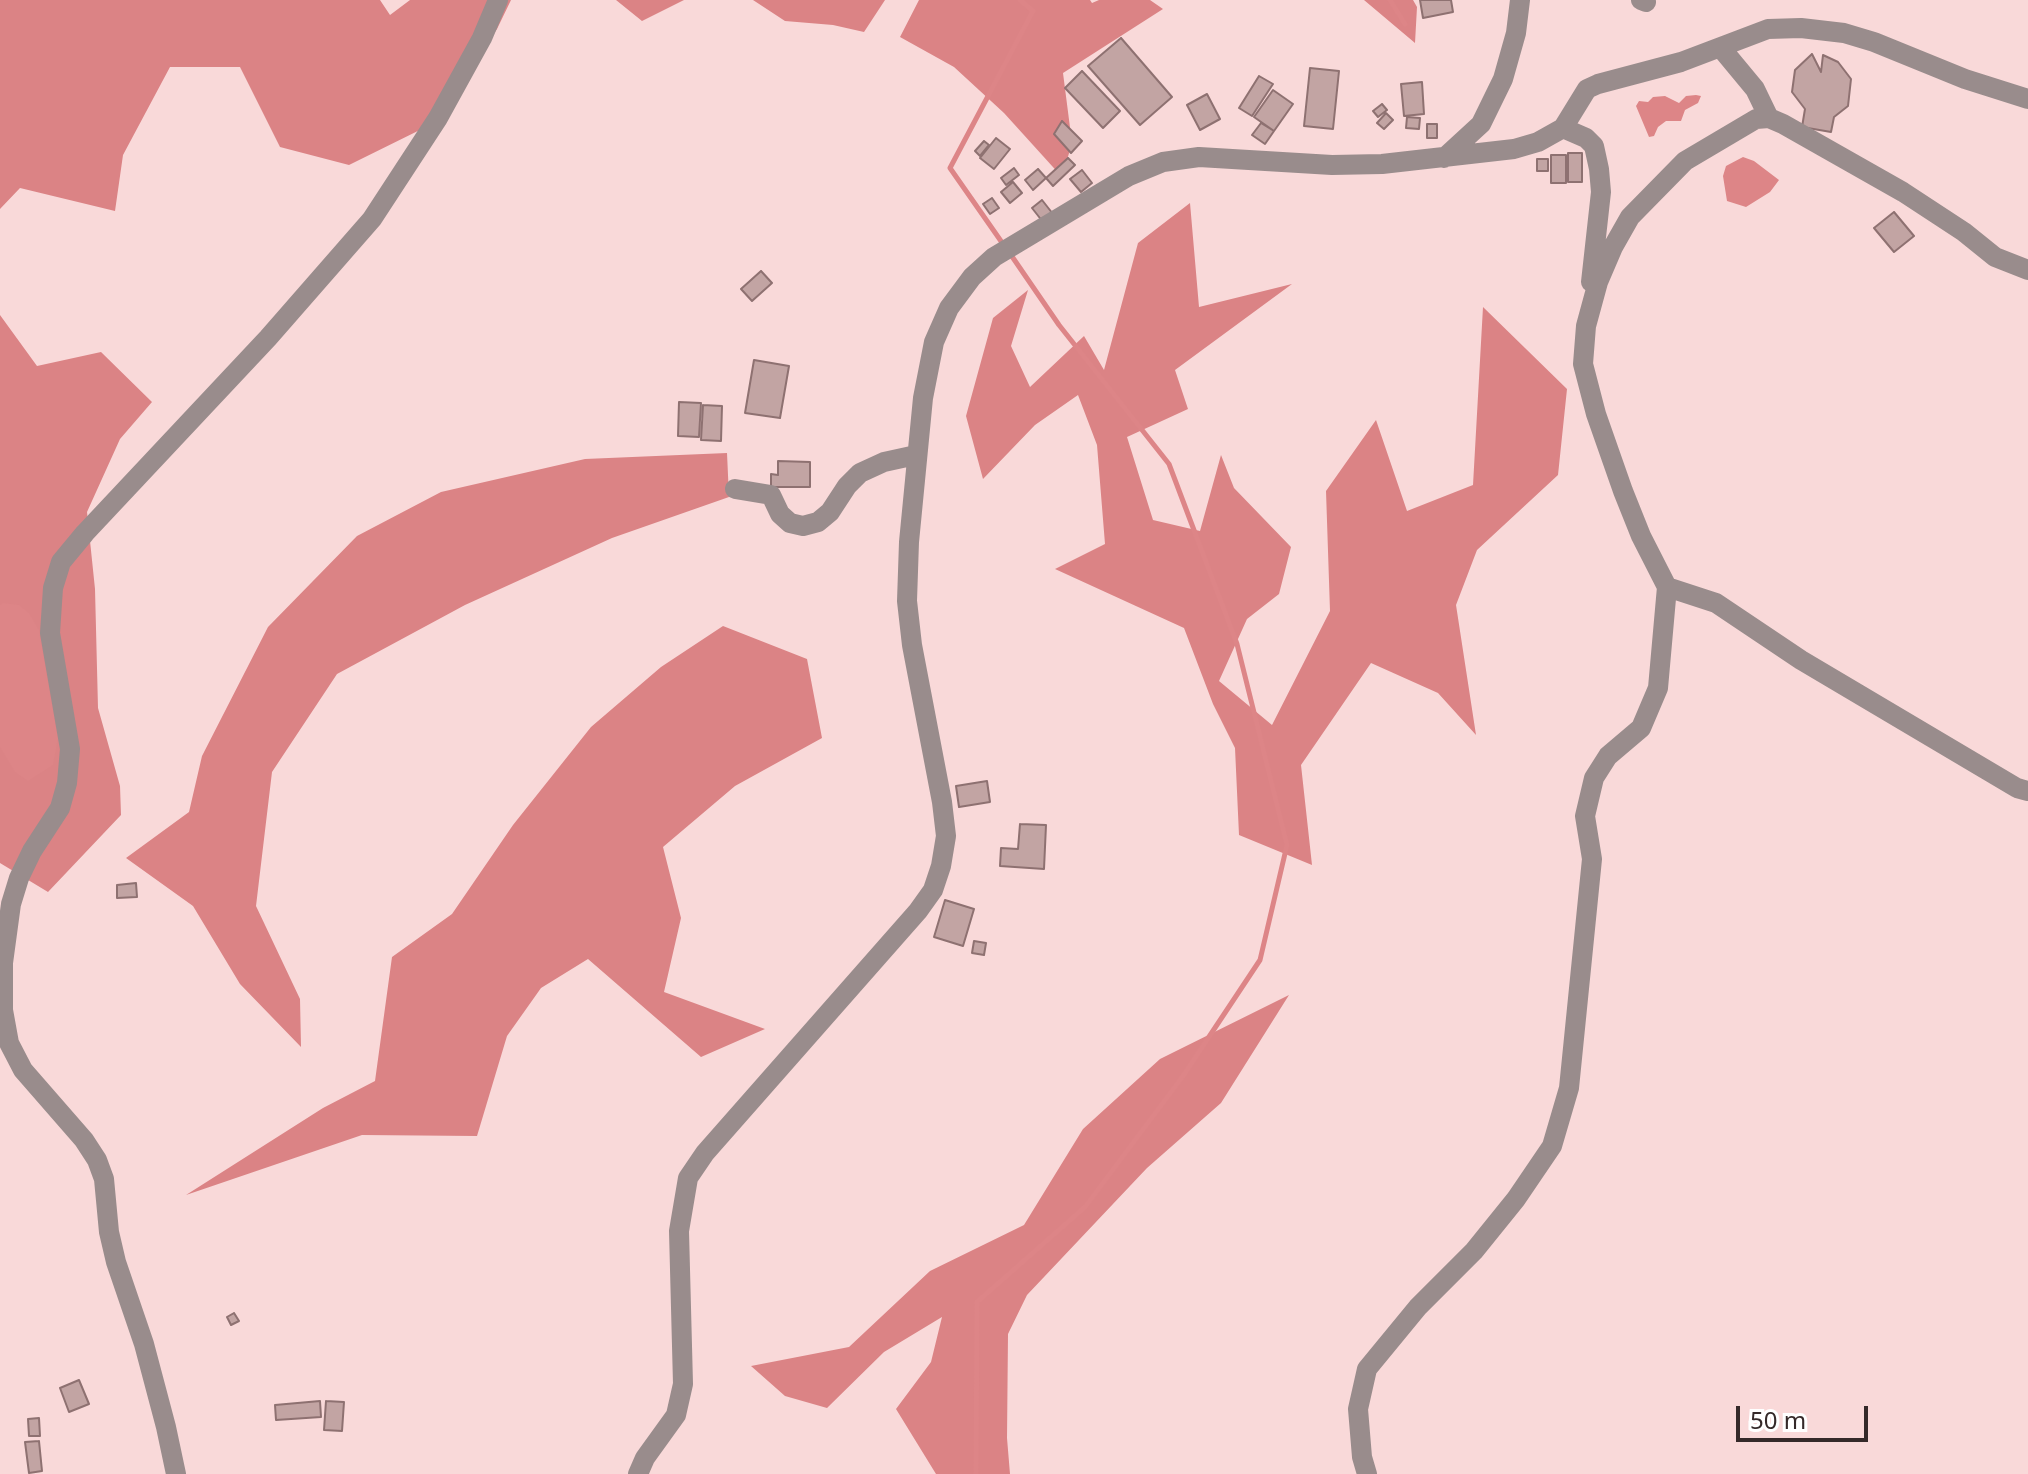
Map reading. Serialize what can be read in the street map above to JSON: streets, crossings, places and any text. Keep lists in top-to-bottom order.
{
  "scale_bar": "50 m"
}
